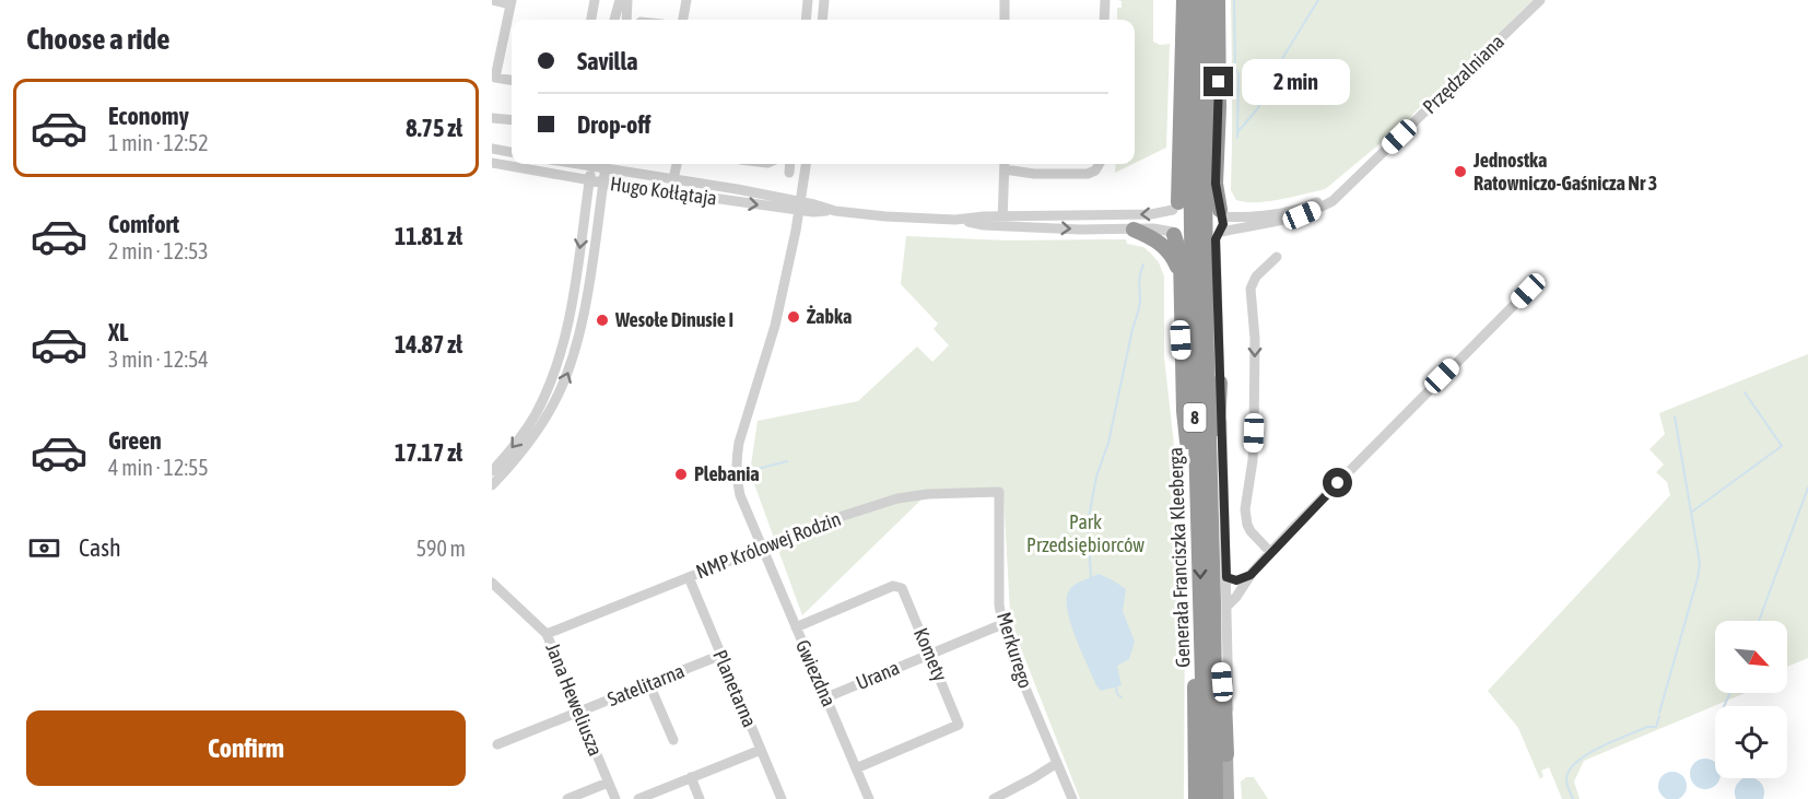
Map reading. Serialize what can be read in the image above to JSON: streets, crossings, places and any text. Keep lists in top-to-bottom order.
{
  "streets": {
    "highway": ["8", "Generała Franciszka Kleeberga"],
    "street": [
      "Przędzalniana",
      "Hugo Kołłątaja",
      "NMP Królowej Rodzin",
      "Merkurego",
      "Komety",
      "Gwiezdna",
      "Urana",
      "Satelitarna",
      "Planetarna",
      "Jana Heweliusza"
    ]
  },
  "crossings": [
    ["Przędzalniana", "Hugo Kołłątaja"],
    ["Hugo Kołłątaja", "Gwiezdna"],
    ["NMP Królowej Rodzin", "Merkurego"],
    ["NMP Królowej Rodzin", "Gwiezdna"],
    ["NMP Królowej Rodzin", "Planetarna"],
    ["NMP Królowej Rodzin", "Jana Heweliusza"],
    ["Merkurego", "Urana"],
    ["Komety", "Gwiezdna"],
    ["Komety", "Urana"],
    ["Gwiezdna", "Urana"],
    ["Satelitarna", "Planetarna"],
    ["Satelitarna", "Jana Heweliusza"]
  ],
  "parks": ["Park Przedsiębiorców"],
  "places": [
    "Jednostka Ratowniczo-Gaśnicza Nr 3",
    "Żabka",
    "Wesołe Dinusie I",
    "Plebania"
  ],
  "north": "bottom right",
  "page": {
    "heading": "Choose a ride",
    "banner": ["Savilla", "Drop-off"],
    "bubble": "2 min",
    "list": [
      {
        "name": "Economy",
        "note": "1 min · 12:52",
        "value": "8.75 zł"
      },
      {
        "name": "Comfort",
        "note": "2 min · 12:53",
        "value": "11.81 zł"
      },
      {
        "name": "XL",
        "note": "3 min · 12:54",
        "value": "14.87 zł"
      },
      {
        "name": "Green",
        "note": "4 min · 12:55",
        "value": "17.17 zł"
      }
    ],
    "pay": ["Cash", "590 m"],
    "buttons": "Confirm"
  }
}
